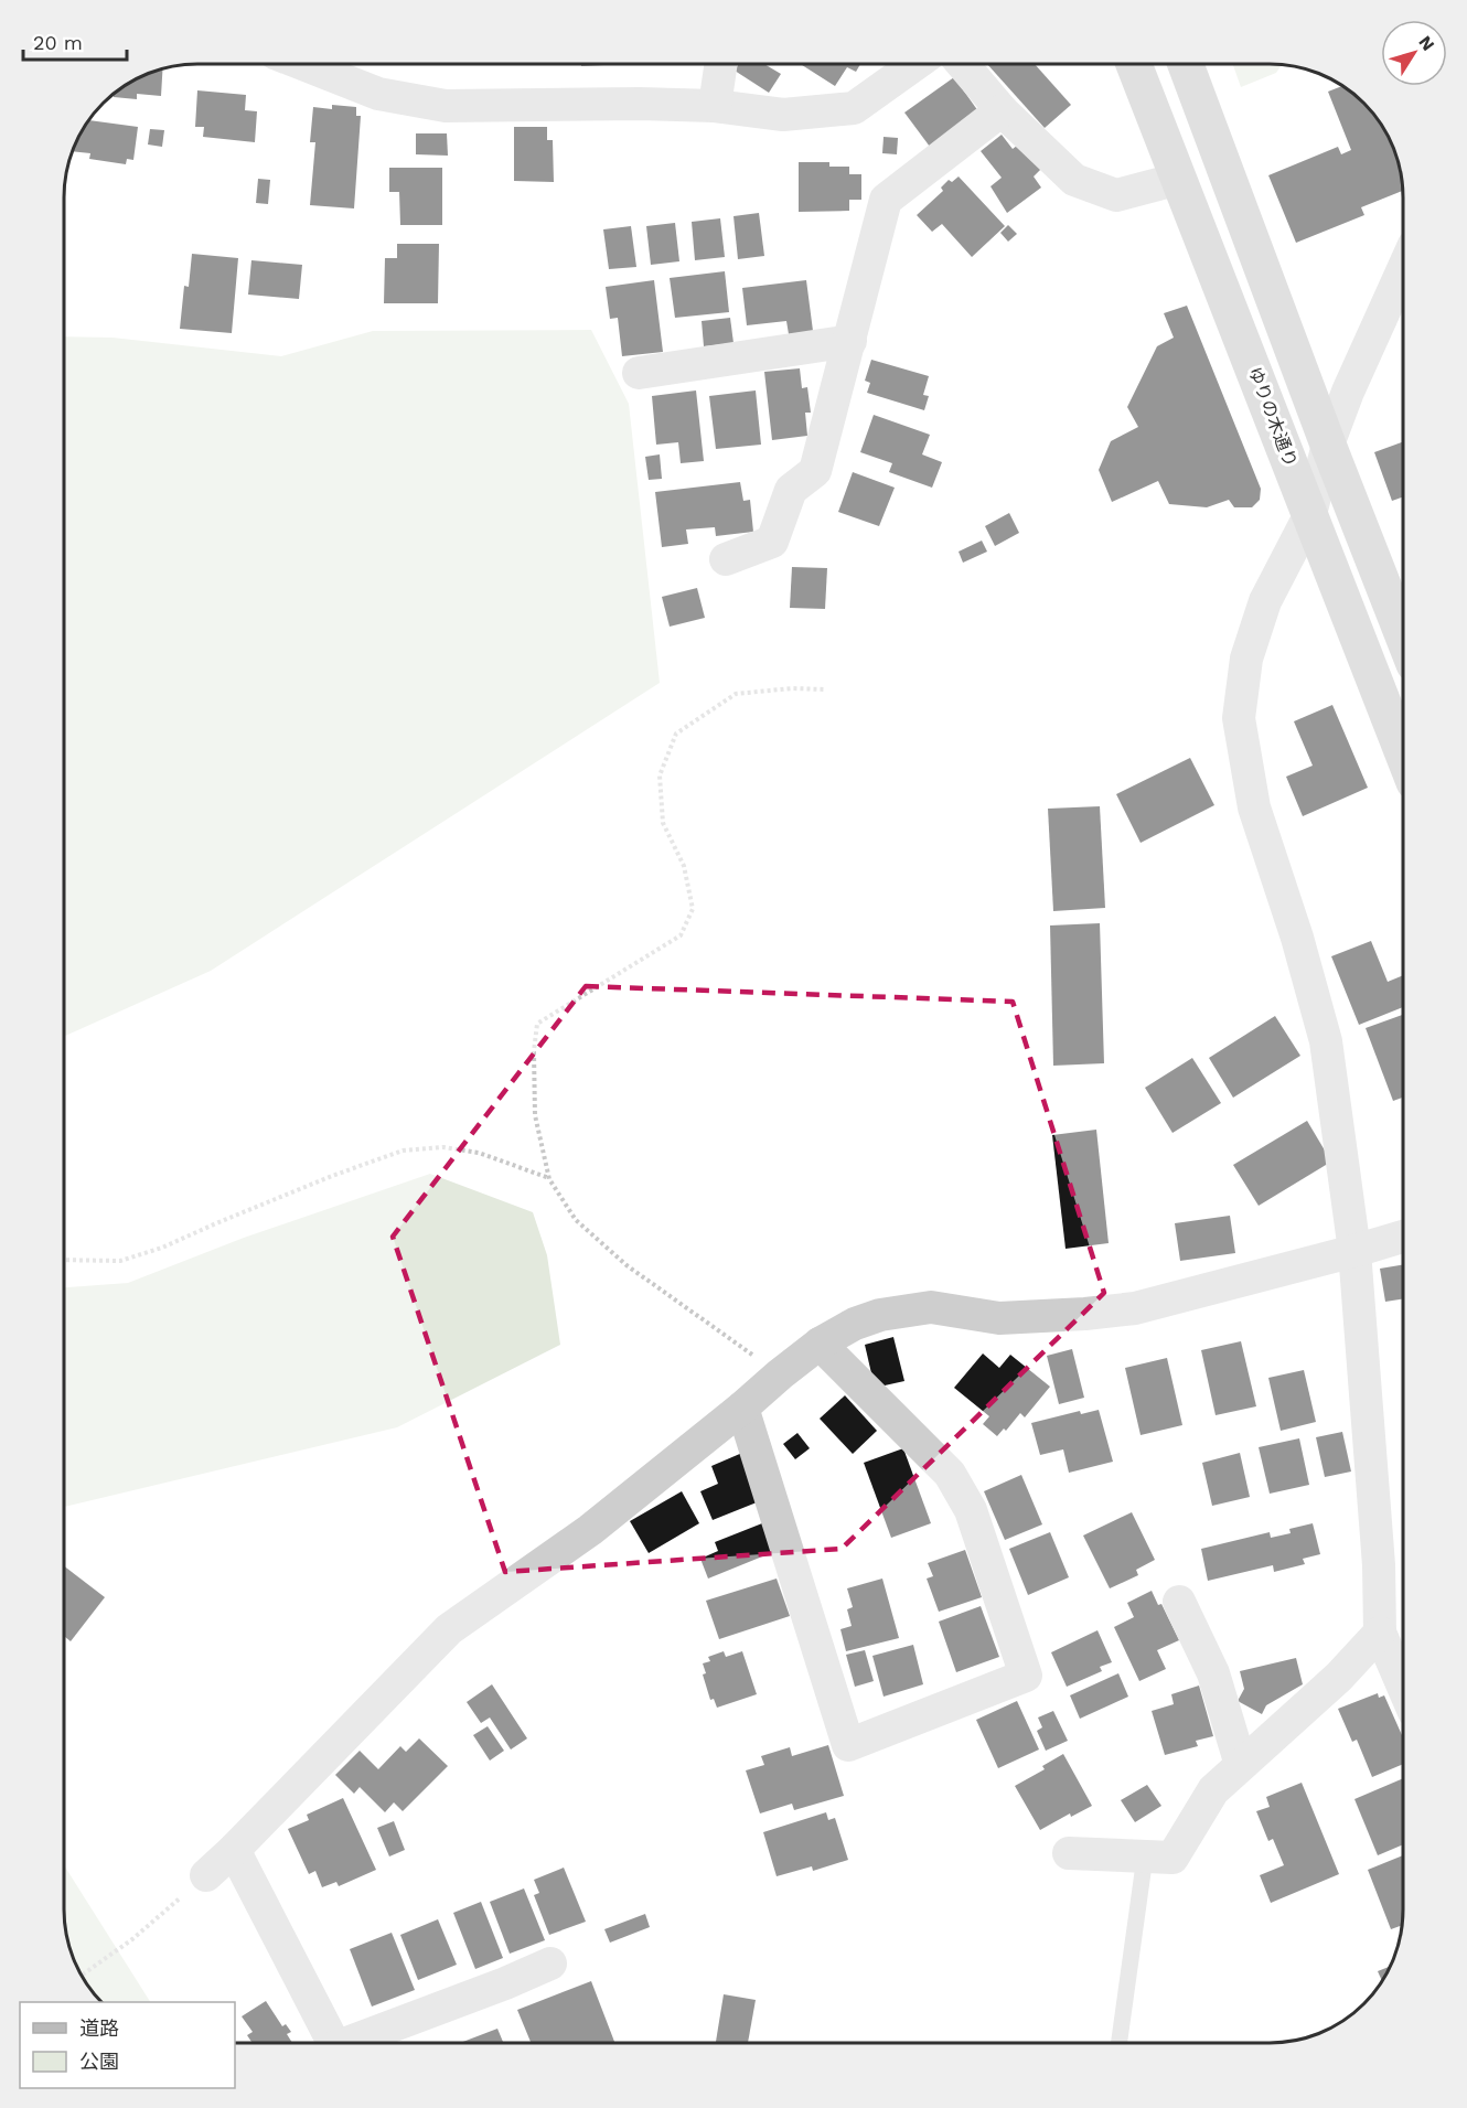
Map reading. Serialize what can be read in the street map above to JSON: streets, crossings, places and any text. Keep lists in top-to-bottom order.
{
  "streets": {
    "street": ["ゆりの木通り"]
  },
  "legend": ["道路", "公園"],
  "scale_bar": "20 m",
  "north": "top right"
}
